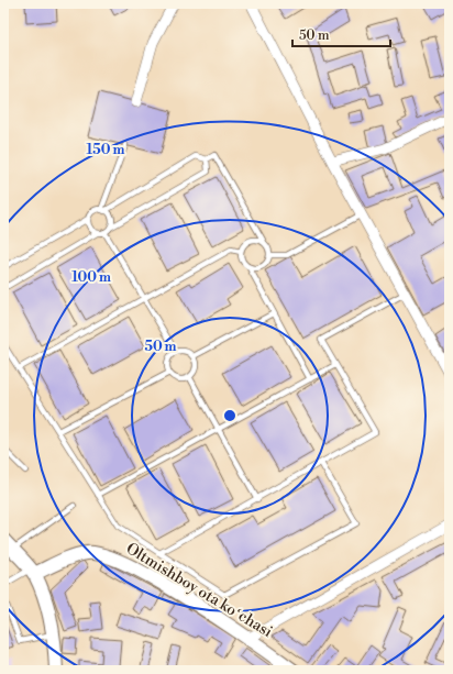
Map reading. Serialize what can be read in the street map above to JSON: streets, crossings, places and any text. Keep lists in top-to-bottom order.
{
  "streets": {
    "street": ["Oltmishboy ota koʻchasi"]
  },
  "scale_bar": "50 m",
  "rings": ["150 m", "100 m", "50 m"]
}
